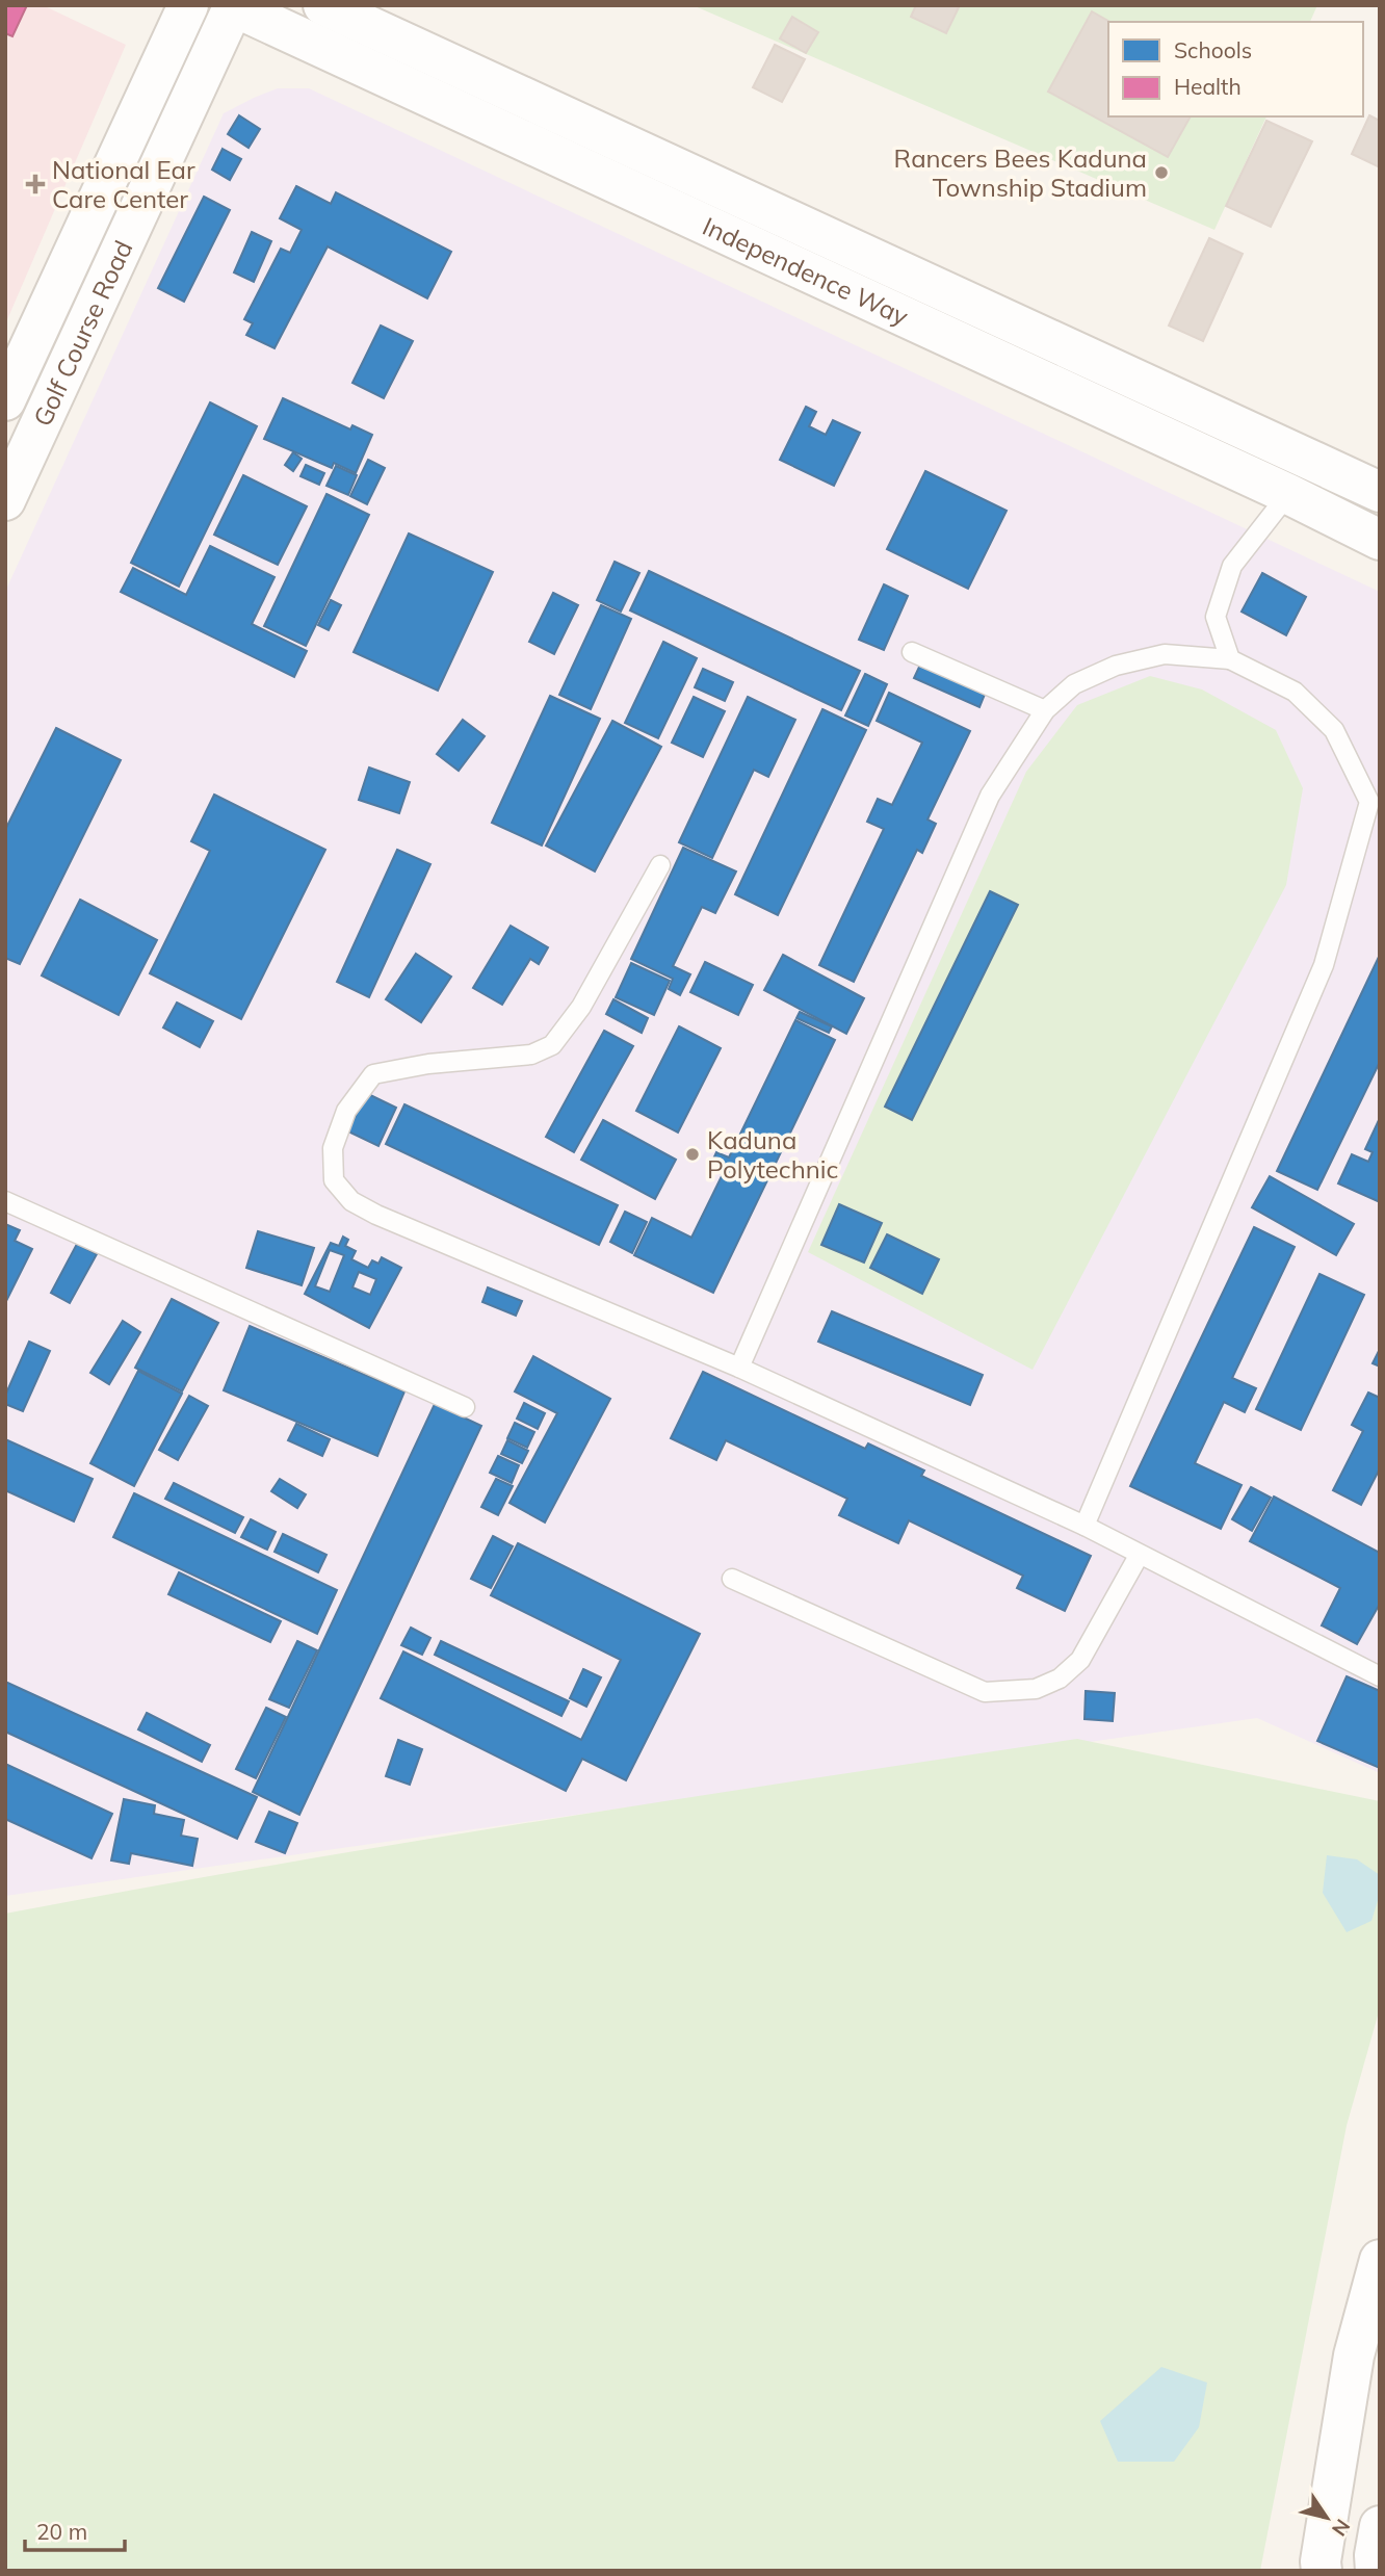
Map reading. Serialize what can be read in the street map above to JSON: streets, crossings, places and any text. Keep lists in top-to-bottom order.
{
  "streets": {
    "main road": ["Independence Way", "Golf Course Road"]
  },
  "crossings": [
    ["Independence Way", "Golf Course Road"]
  ],
  "places": {
    "other": ["Rancers Bees Kaduna Township Stadium", "Kaduna Polytechnic"],
    "health": ["National Ear Care Center"]
  },
  "legend": ["Schools", "Health"],
  "scale_bar": "20 m",
  "north": "bottom right"
}
